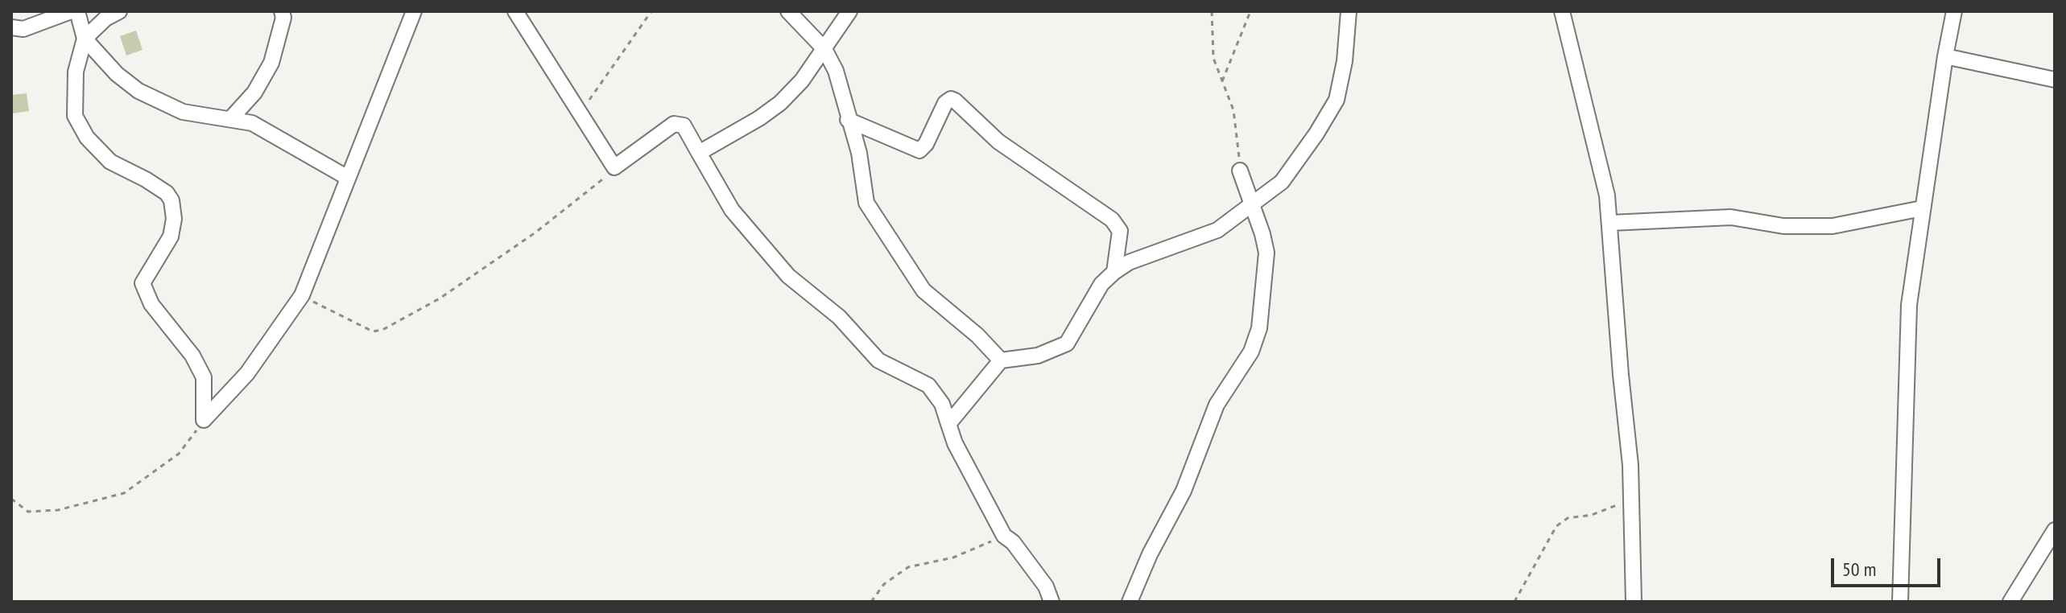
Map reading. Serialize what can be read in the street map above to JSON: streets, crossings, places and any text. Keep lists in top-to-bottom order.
{
  "scale_bar": "50 m"
}
